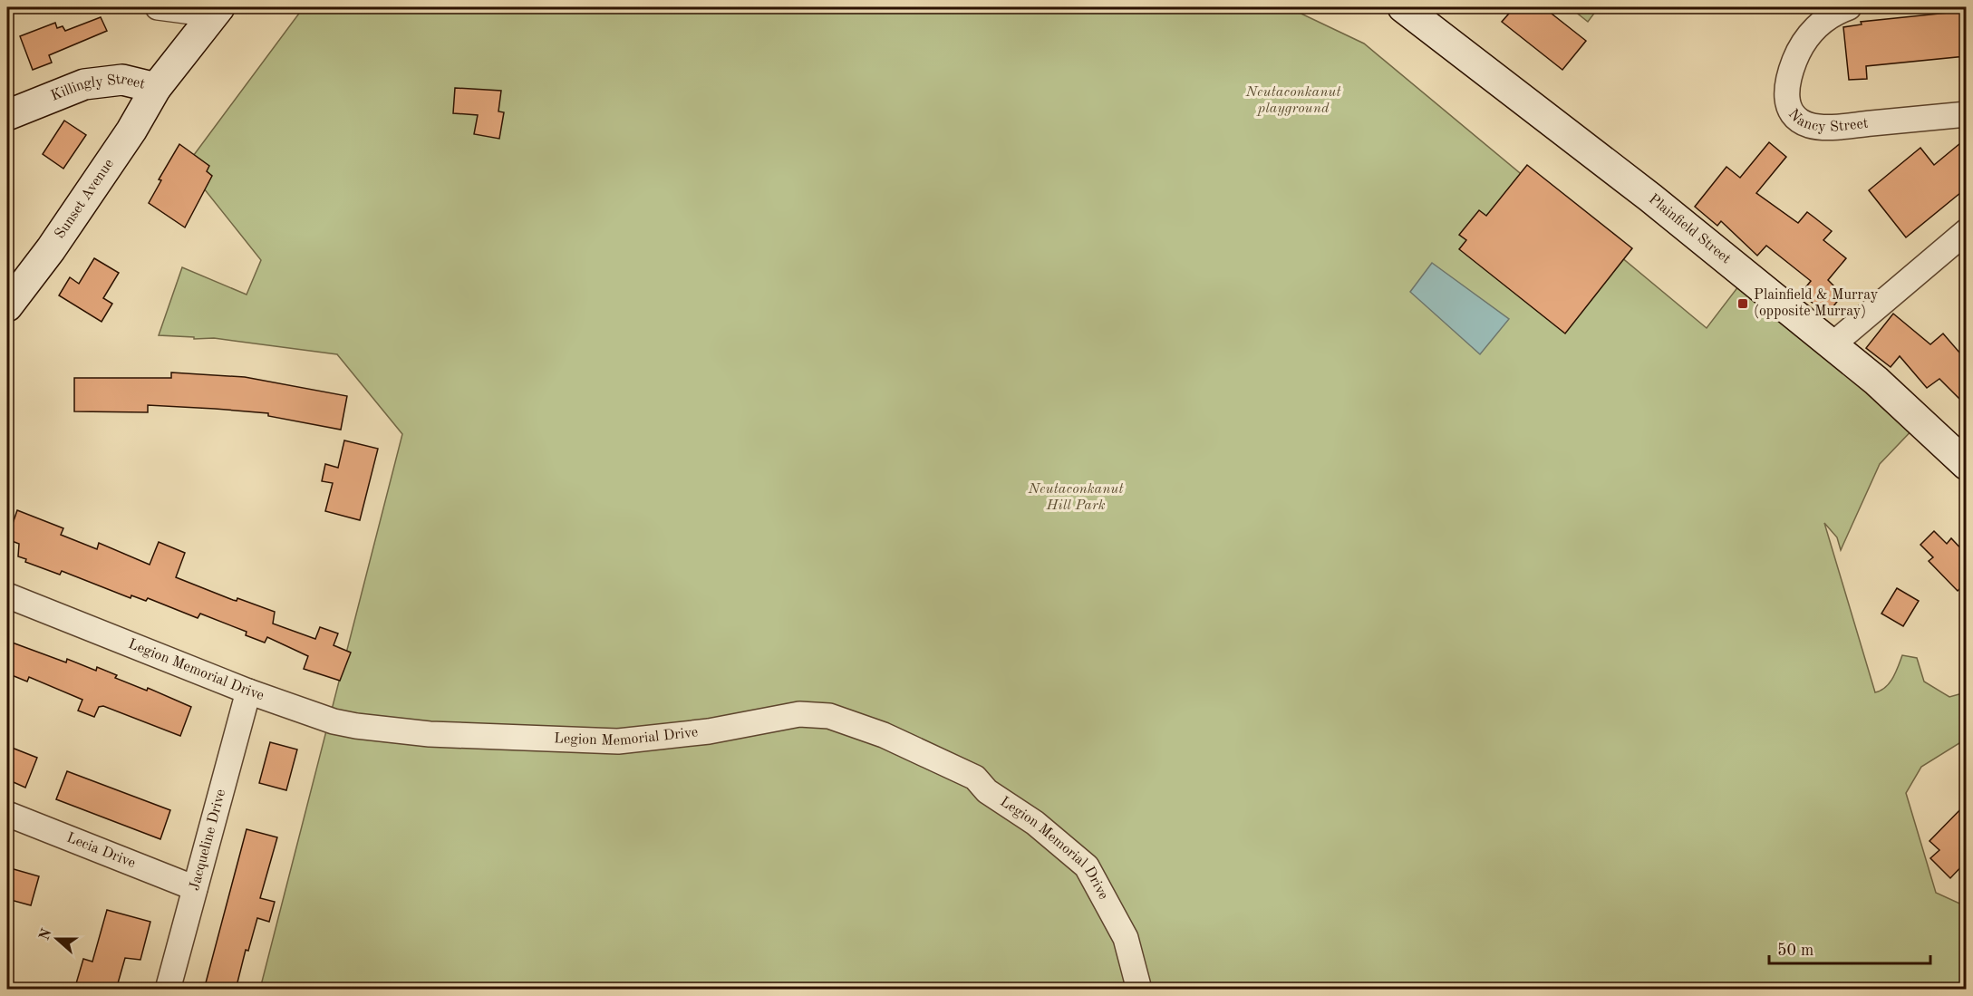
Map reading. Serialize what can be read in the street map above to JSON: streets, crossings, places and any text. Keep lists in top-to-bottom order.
{
  "streets": {
    "main road": ["Killingly Street", "Sunset Avenue", "Plainfield Street"],
    "street": [
      "Nancy Street",
      "Legion Memorial Drive",
      "Jacqueline Drive",
      "Lecia Drive"
    ]
  },
  "crossings": [
    ["Killingly Street", "Sunset Avenue"],
    ["Legion Memorial Drive", "Jacqueline Drive"],
    ["Jacqueline Drive", "Lecia Drive"]
  ],
  "parks": ["Neutaconkanut playground", "Neutaconkanut Hill Park"],
  "places": {
    "transit": ["Plainfield & Murray (opposite Murray)"]
  },
  "scale_bar": "50 m",
  "north": "left"
}
